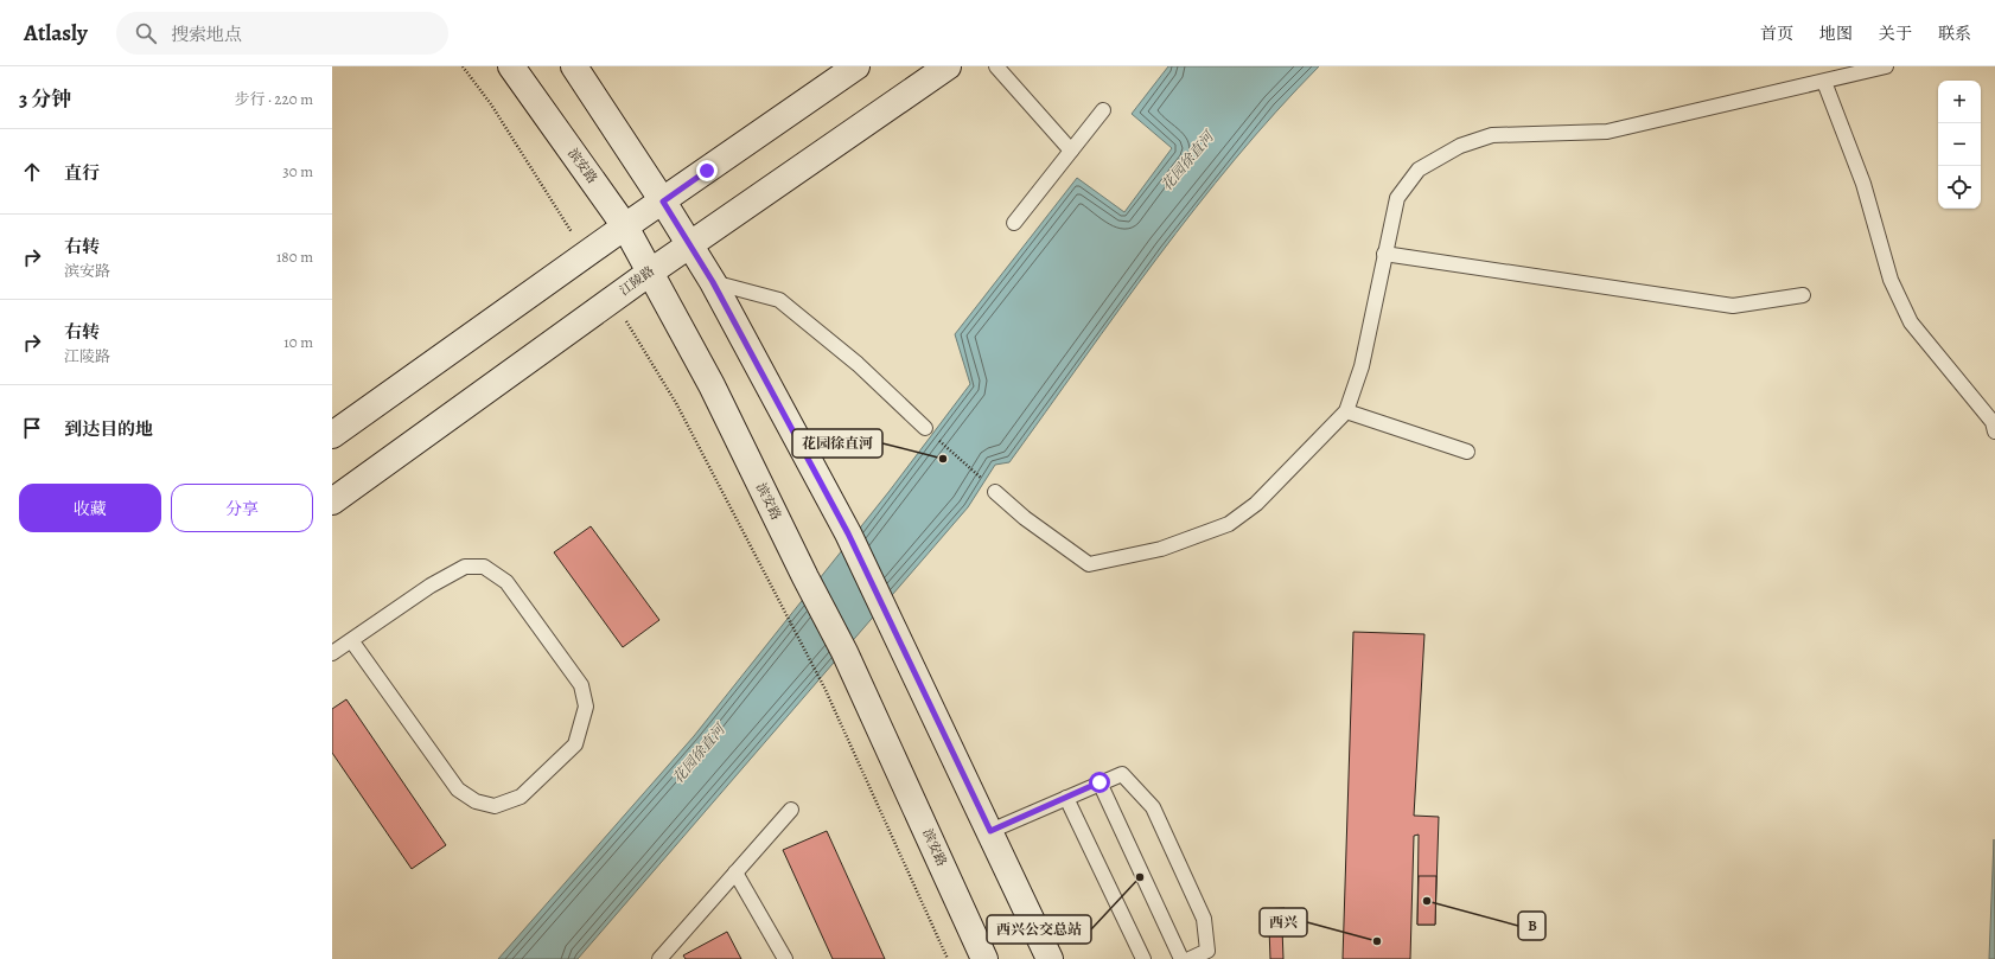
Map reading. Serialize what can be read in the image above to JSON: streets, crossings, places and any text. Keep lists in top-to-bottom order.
{
  "streets": {
    "main road": ["滨安路", "江陵路"]
  },
  "crossings": [
    ["滨安路", "江陵路"]
  ],
  "water": ["花园徐直河"],
  "places": [
    "花园徐直河",
    "西兴公交总站",
    "B",
    "西兴"
  ],
  "page": {
    "header": "Atlasly",
    "search": "搜索地点",
    "nav": [
      "首页",
      "地图",
      "关于",
      "联系"
    ],
    "heading": ["3 分钟", "步行 · 220 m"],
    "map_buttons": ["+", "−"],
    "list": [
      ["直行", "30 m"],
      ["右转", "滨安路", "180 m"],
      ["右转", "江陵路", "10 m"],
      "到达目的地"
    ],
    "buttons": ["收藏", "分享"]
  }
}
